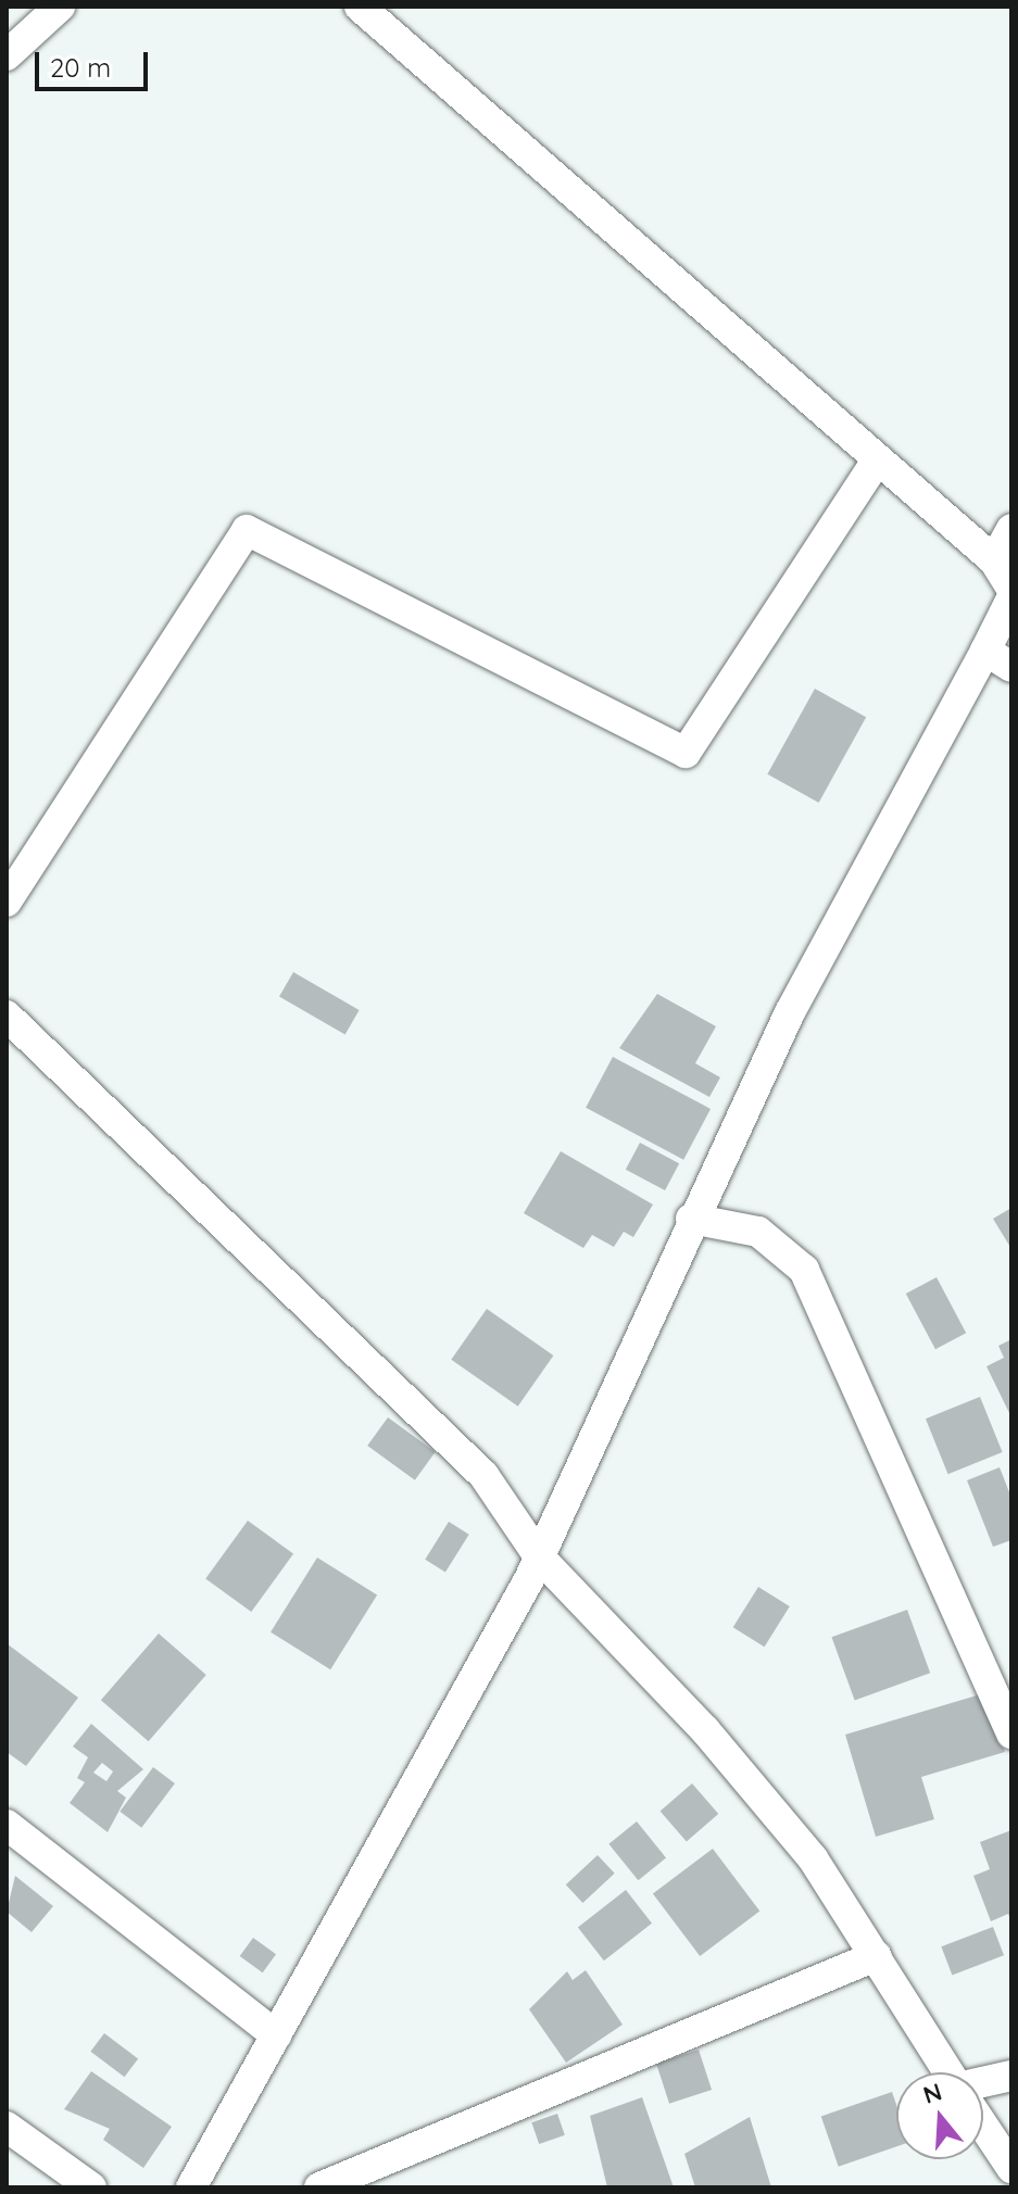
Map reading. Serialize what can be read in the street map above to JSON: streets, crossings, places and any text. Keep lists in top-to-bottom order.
{
  "scale_bar": "20 m",
  "north": "top"
}
